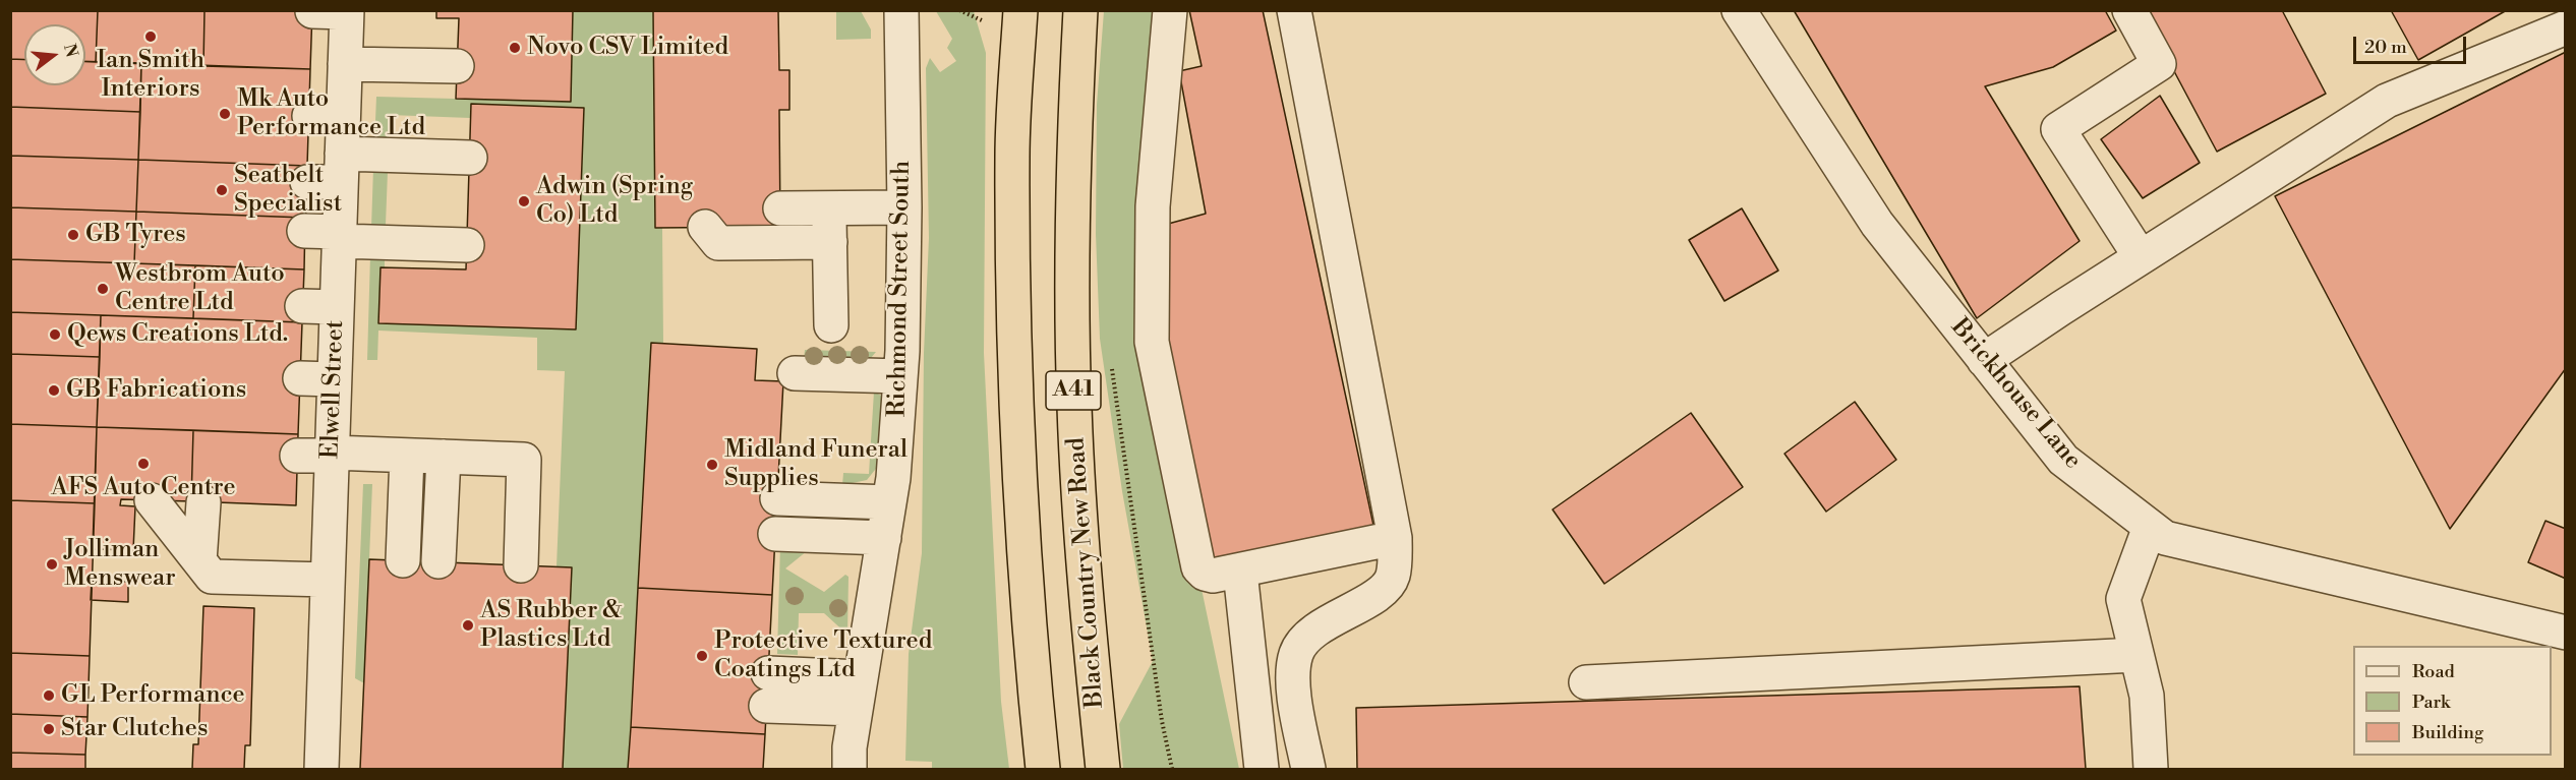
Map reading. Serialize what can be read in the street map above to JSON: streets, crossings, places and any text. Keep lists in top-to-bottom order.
{
  "streets": {
    "highway": ["A41", "Black Country New Road"],
    "street": ["Richmond Street South", "Elwell Street", "Brickhouse Lane"]
  },
  "places": [
    "Ian Smith Interiors",
    "Novo CSV Limited",
    "Mk Auto Performance Ltd",
    "Seatbelt Specialist",
    "Adwin (Spring Co) Ltd",
    "GB Tyres",
    "Westbrom Auto Centre Ltd",
    "Qews Creations Ltd.",
    "GB Fabrications",
    "AFS Auto Centre",
    "Midland Funeral Supplies",
    "Jolliman Menswear",
    "AS Rubber & Plastics Ltd",
    "Protective Textured Coatings Ltd",
    "GL Performance",
    "Star Clutches"
  ],
  "legend": ["Road", "Park", "Building"],
  "scale_bar": "20 m",
  "north": "right"
}
